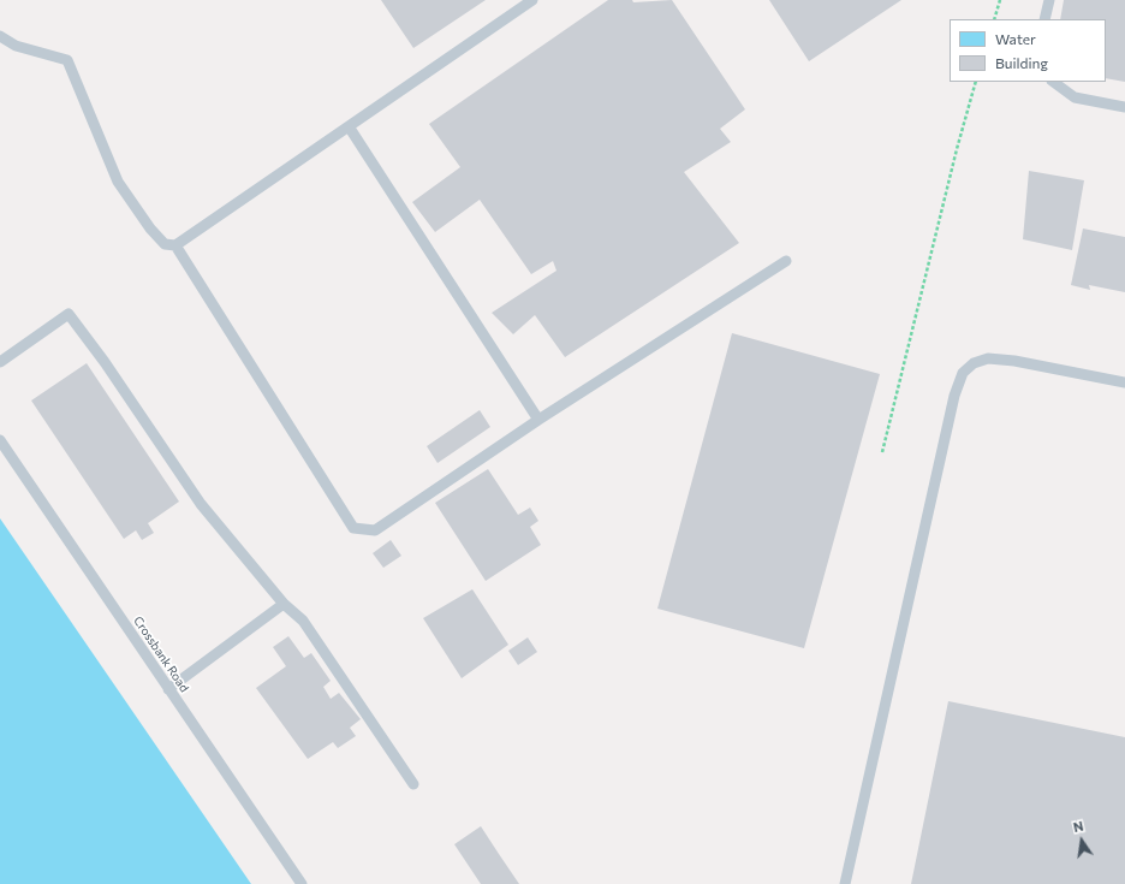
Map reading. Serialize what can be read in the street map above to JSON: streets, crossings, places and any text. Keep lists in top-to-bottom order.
{
  "streets": {
    "lane": ["Crossbank Road"]
  },
  "legend": ["Water", "Building"],
  "north": "top"
}
